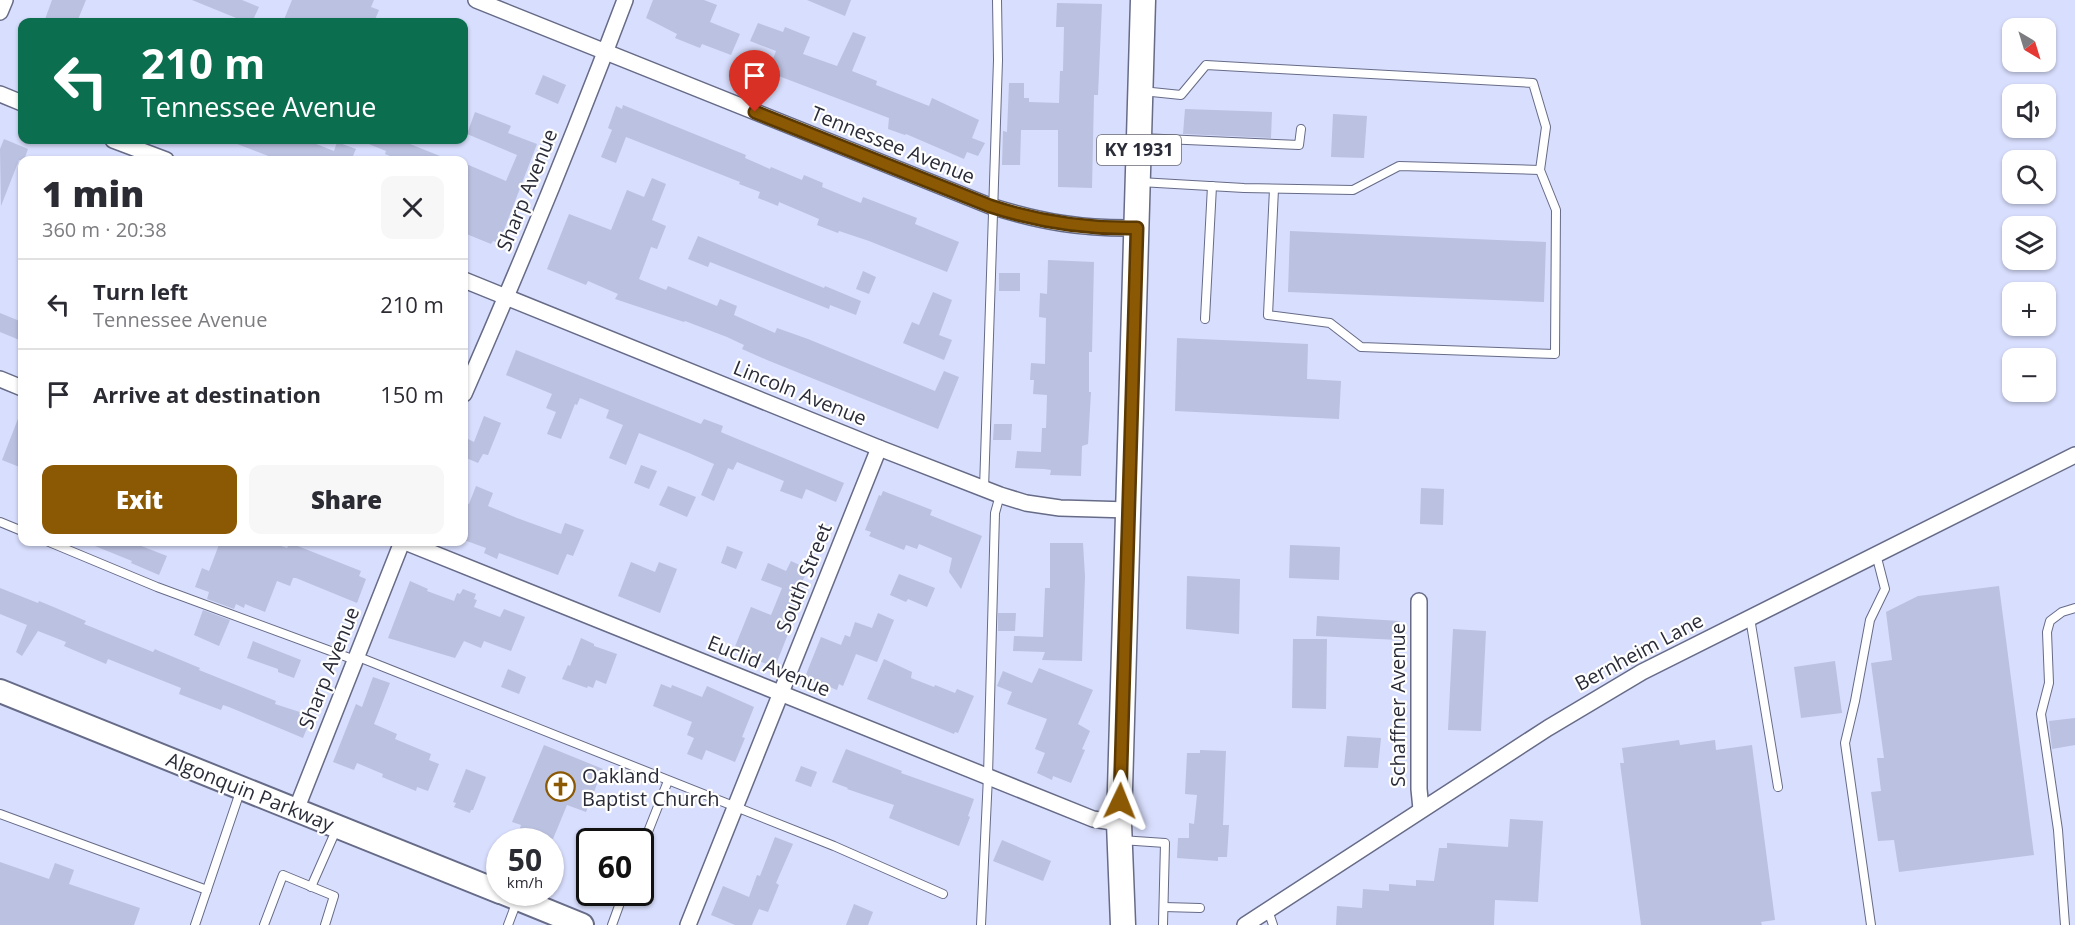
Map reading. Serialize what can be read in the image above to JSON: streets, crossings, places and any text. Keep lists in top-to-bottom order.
{
  "streets": {
    "main road": ["KY 1931", "Algonquin Parkway"],
    "street": [
      "Tennessee Avenue",
      "Sharp Avenue",
      "Lincoln Avenue",
      "South Street",
      "Bernheim Lane",
      "Euclid Avenue",
      "Schaffner Avenue"
    ]
  },
  "crossings": [
    ["Tennessee Avenue", "KY 1931"],
    ["Tennessee Avenue", "Sharp Avenue"],
    ["KY 1931", "Lincoln Avenue"],
    ["KY 1931", "Euclid Avenue"],
    ["Sharp Avenue", "Lincoln Avenue"],
    ["Sharp Avenue", "Algonquin Parkway"],
    ["Lincoln Avenue", "South Street"],
    ["South Street", "Euclid Avenue"],
    ["Bernheim Lane", "Schaffner Avenue"]
  ],
  "places": {
    "church": ["Oakland Baptist Church"]
  },
  "north": "bottom right",
  "page": {
    "map_buttons": ["+", "−"],
    "turn": ["210 m", "Tennessee Avenue"],
    "heading": ["1 min", "360 m · 20:38"],
    "list": [
      {
        "name": "Turn left",
        "note": "Tennessee Avenue",
        "value": "210 m"
      },
      {
        "name": "Arrive at destination",
        "value": "150 m"
      }
    ],
    "buttons": ["Exit", "Share"],
    "speed": "50 km/h",
    "limit": "60"
  }
}
